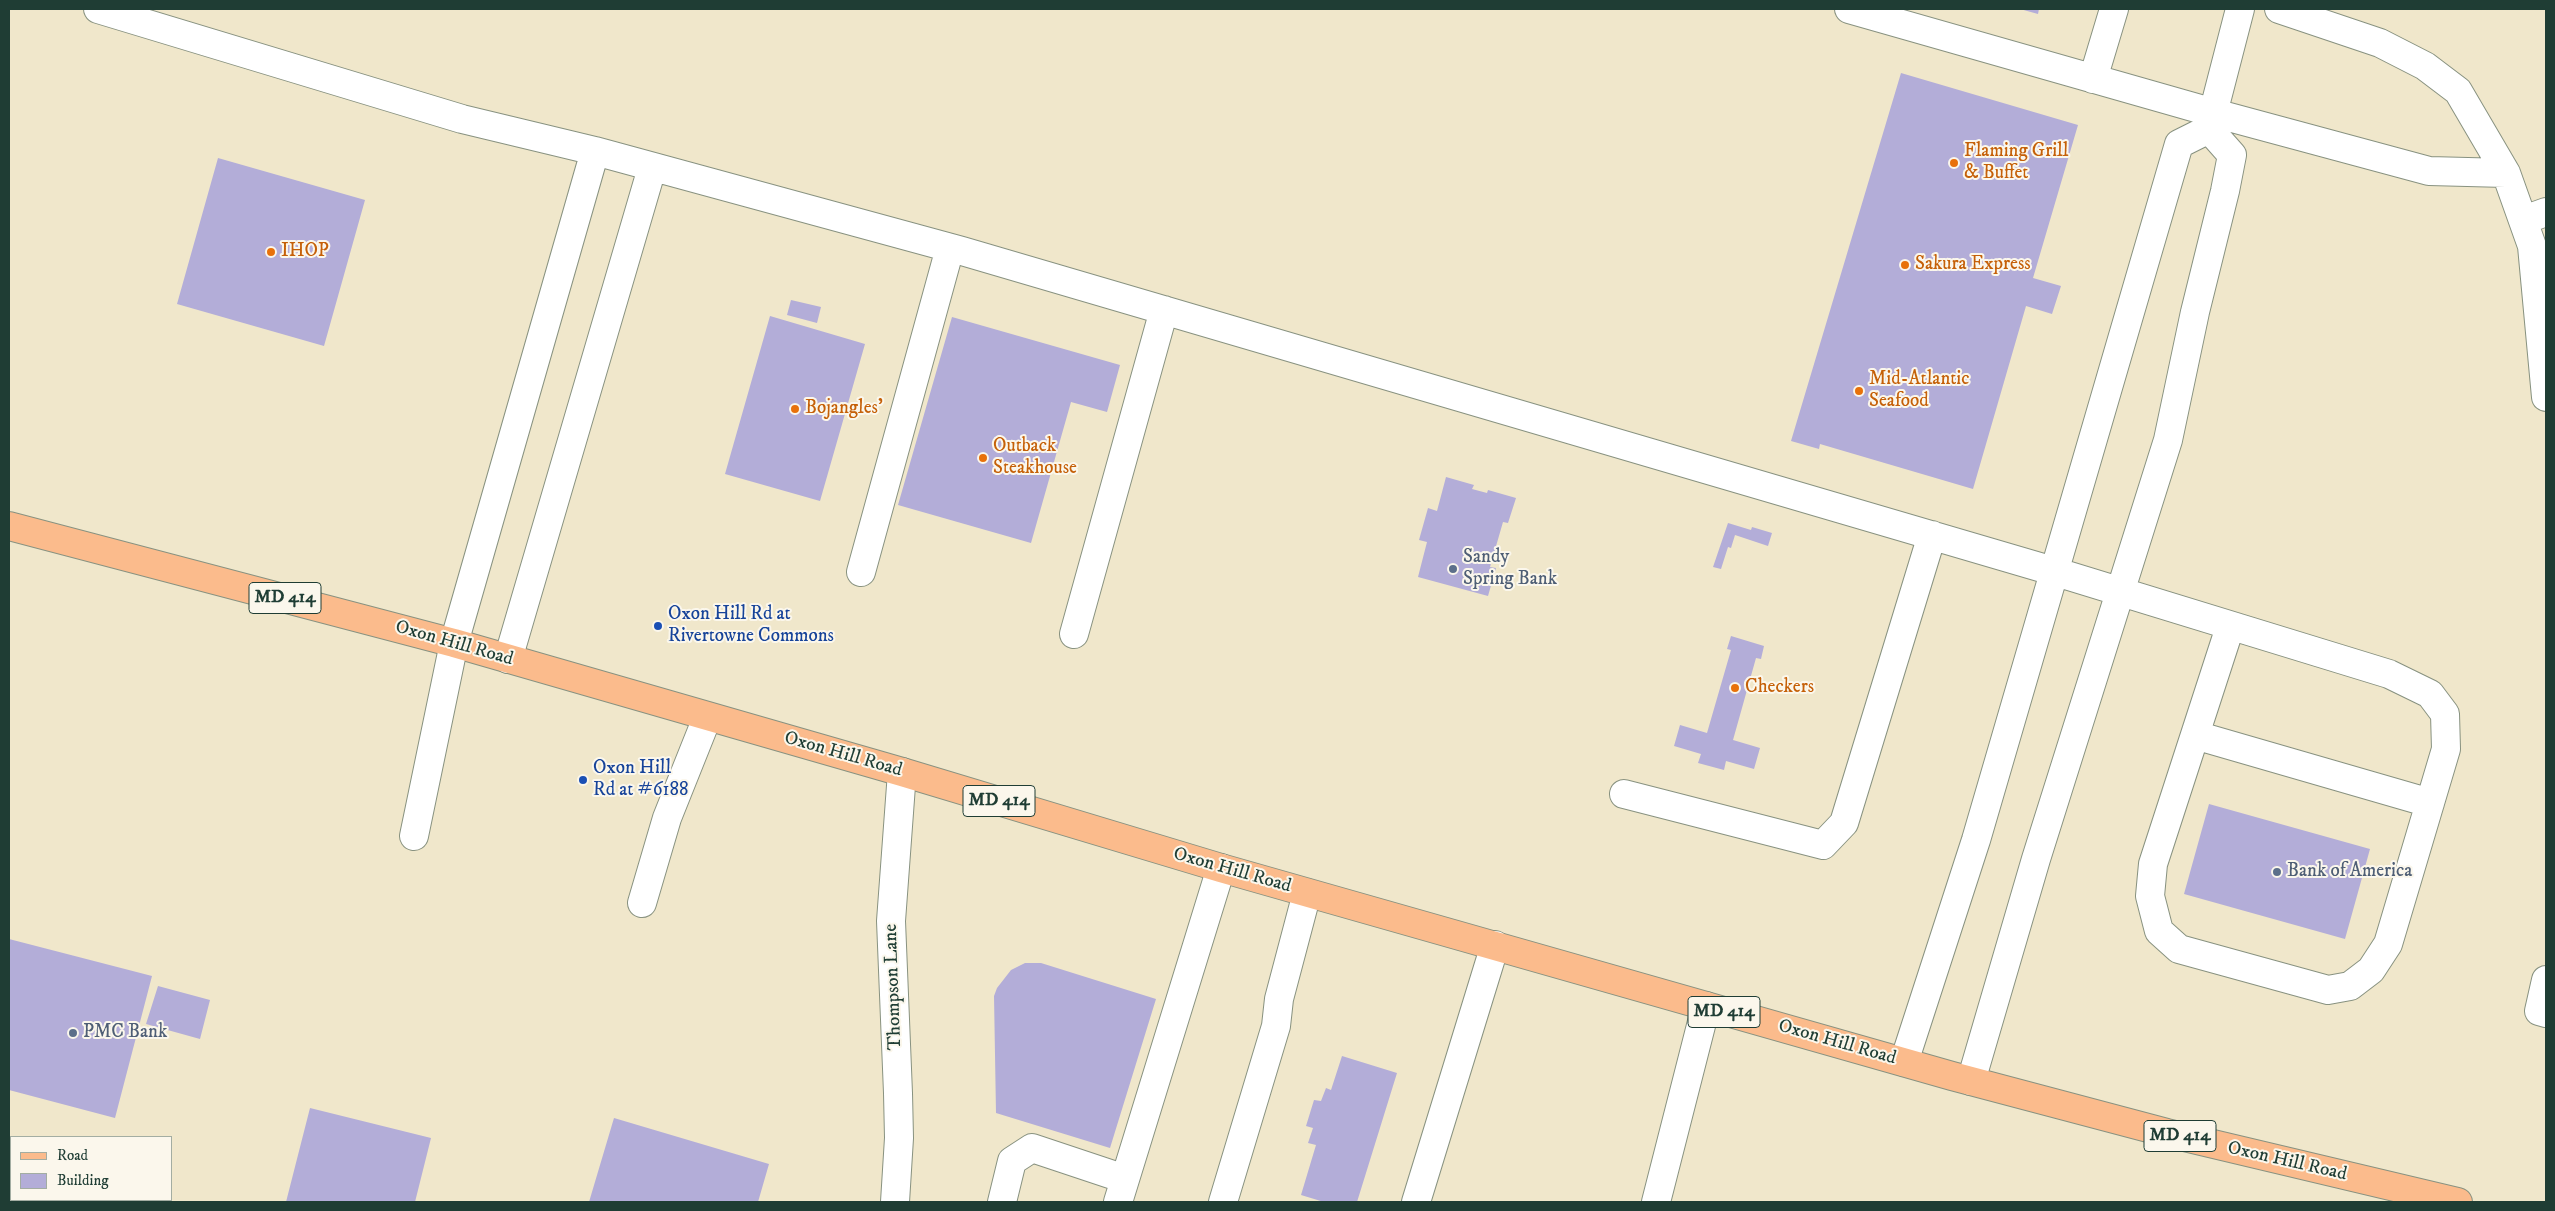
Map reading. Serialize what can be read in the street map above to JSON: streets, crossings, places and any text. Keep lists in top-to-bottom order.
{
  "streets": {
    "main road": ["MD 414", "Oxon Hill Road"],
    "street": ["Thompson Lane"]
  },
  "crossings": [
    ["Oxon Hill Road", "Thompson Lane"]
  ],
  "places": [
    "Flaming Grill & Buffet",
    "IHOP",
    "Sakura Express",
    "Mid-Atlantic Seafood",
    "Bojangles'",
    "Outback Steakhouse",
    "Sandy Spring Bank",
    "Oxon Hill Rd at Rivertowne Commons",
    "Checkers",
    "Oxon Hill Rd at #6188",
    "Bank of America",
    "PMC Bank"
  ],
  "legend": ["Road", "Building"]
}
